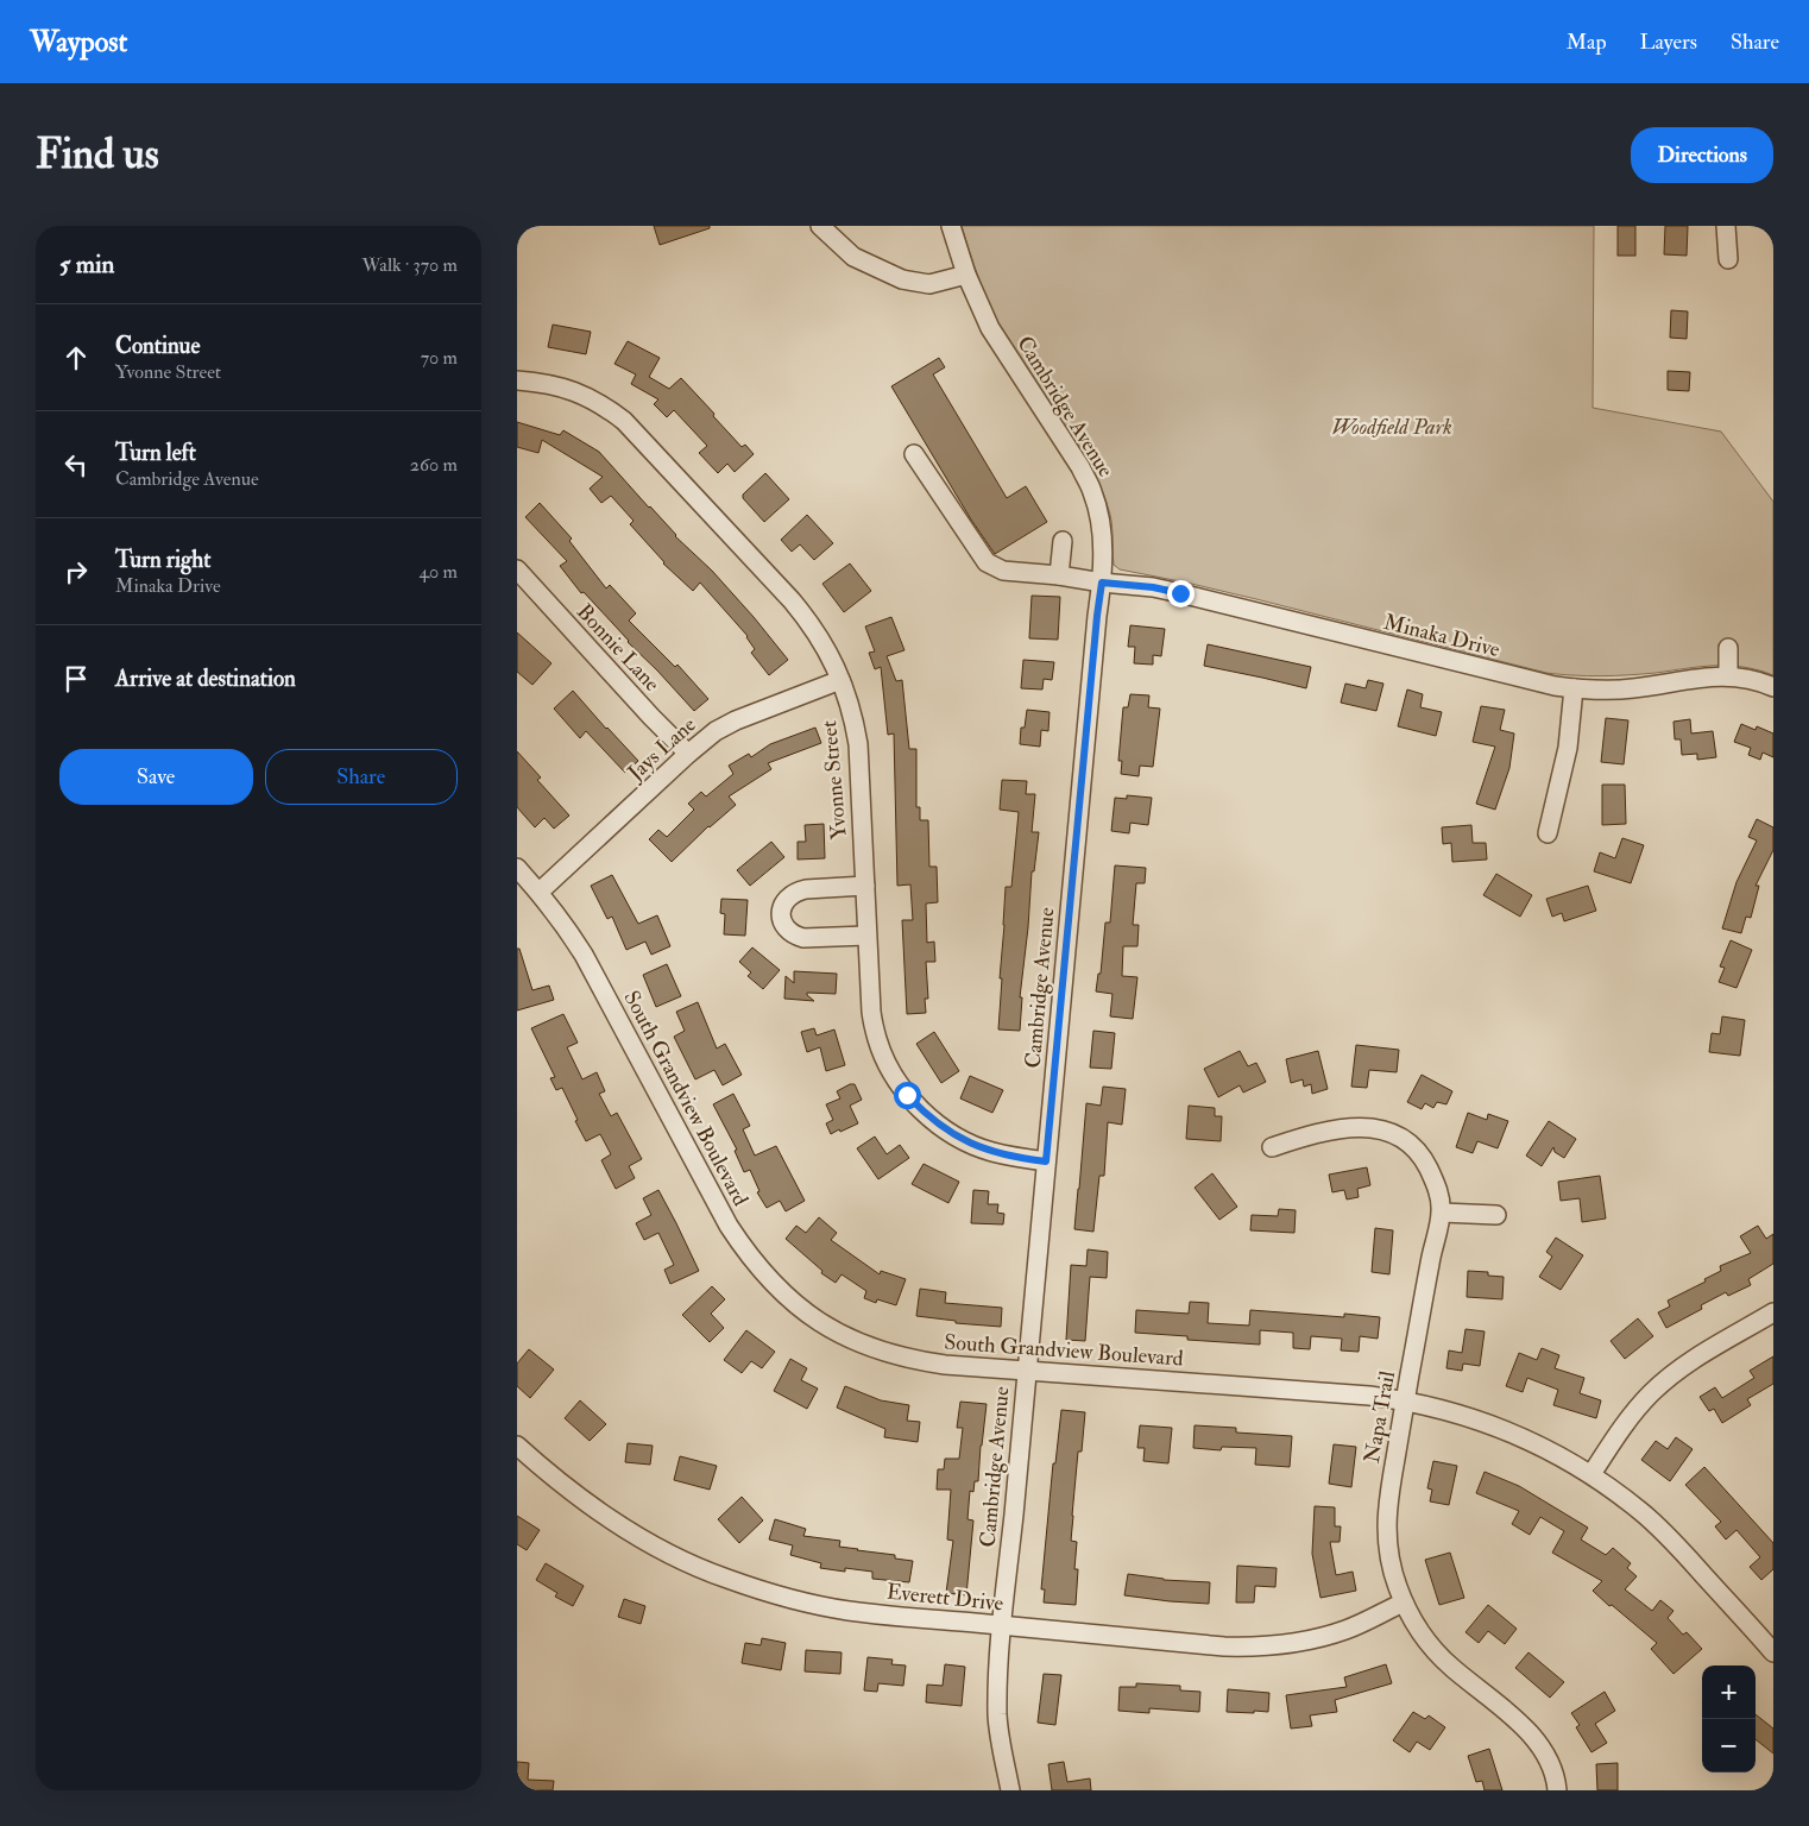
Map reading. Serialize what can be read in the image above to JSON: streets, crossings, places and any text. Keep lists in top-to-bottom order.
{
  "streets": {
    "street": [
      "Cambridge Avenue",
      "Minaka Drive",
      "Bonnie Lane",
      "Jays Lane",
      "Yvonne Street",
      "South Grandview Boulevard",
      "Napa Trail",
      "Everett Drive"
    ]
  },
  "crossings": [
    ["Cambridge Avenue", "Minaka Drive"],
    ["Cambridge Avenue", "Yvonne Street"],
    ["Cambridge Avenue", "South Grandview Boulevard"],
    ["Cambridge Avenue", "Everett Drive"],
    ["Bonnie Lane", "Jays Lane"],
    ["Jays Lane", "Yvonne Street"],
    ["Jays Lane", "South Grandview Boulevard"],
    ["South Grandview Boulevard", "Napa Trail"],
    ["Napa Trail", "Everett Drive"]
  ],
  "parks": ["Woodfield Park"],
  "page": {
    "header": "Waypost",
    "nav": ["Map", "Layers", "Share"],
    "buttons": [
      "Directions",
      ["Save", "Share"]
    ],
    "title": "Find us",
    "heading": ["5 min", "Walk · 370 m"],
    "list": [
      ["Continue", "Yvonne Street", "70 m"],
      ["Turn left", "Cambridge Avenue", "260 m"],
      ["Turn right", "Minaka Drive", "40 m"],
      "Arrive at destination"
    ],
    "map_buttons": ["+", "−"]
  }
}
